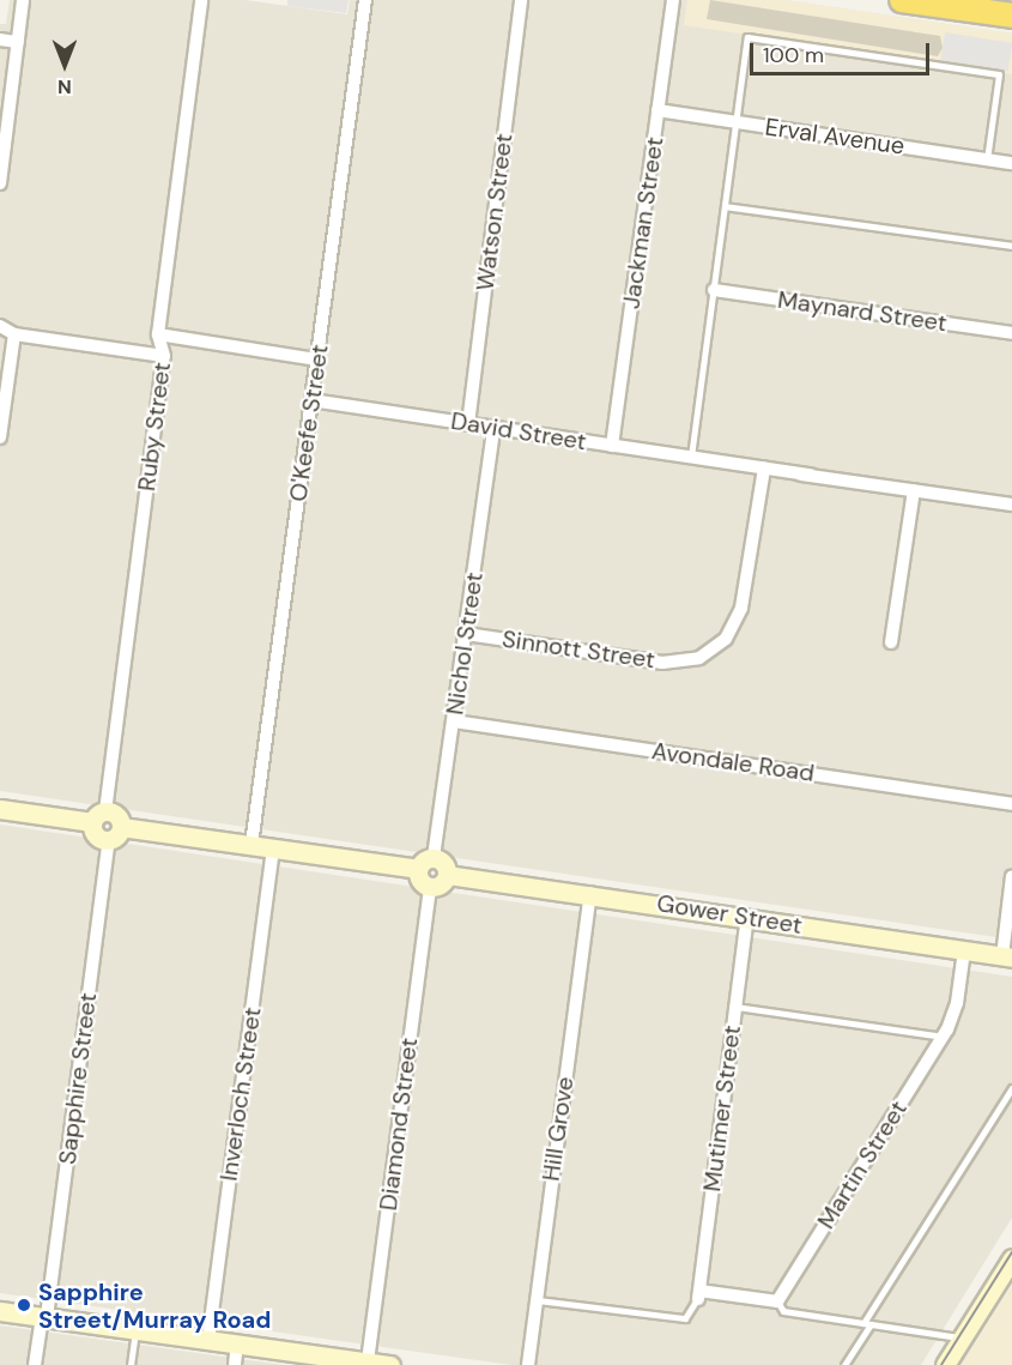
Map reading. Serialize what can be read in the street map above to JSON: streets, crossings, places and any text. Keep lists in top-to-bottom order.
{
  "streets": {
    "street": [
      "Erval Avenue",
      "Watson Street",
      "Jackman Street",
      "Maynard Street",
      "O'Keefe Street",
      "Ruby Street",
      "David Street",
      "Nichol Street",
      "Sinnott Street",
      "Avondale Road",
      "Gower Street",
      "Sapphire Street",
      "Inverloch Street",
      "Mutimer Street",
      "Diamond Street",
      "Hill Grove",
      "Martin Street"
    ]
  },
  "crossings": [
    ["Erval Avenue", "Jackman Street"],
    ["Watson Street", "David Street"],
    ["Jackman Street", "David Street"],
    ["O'Keefe Street", "David Street"],
    ["David Street", "Nichol Street"],
    ["David Street", "Sinnott Street"],
    ["Nichol Street", "Sinnott Street"],
    ["Nichol Street", "Avondale Road"],
    ["Nichol Street", "Gower Street"],
    ["Nichol Street", "Diamond Street"],
    ["Gower Street", "Mutimer Street"],
    ["Gower Street", "Diamond Street"],
    ["Gower Street", "Hill Grove"],
    ["Gower Street", "Martin Street"]
  ],
  "places": ["Sapphire Street/Murray Road"],
  "scale_bar": "100 m",
  "north": "bottom"
}
